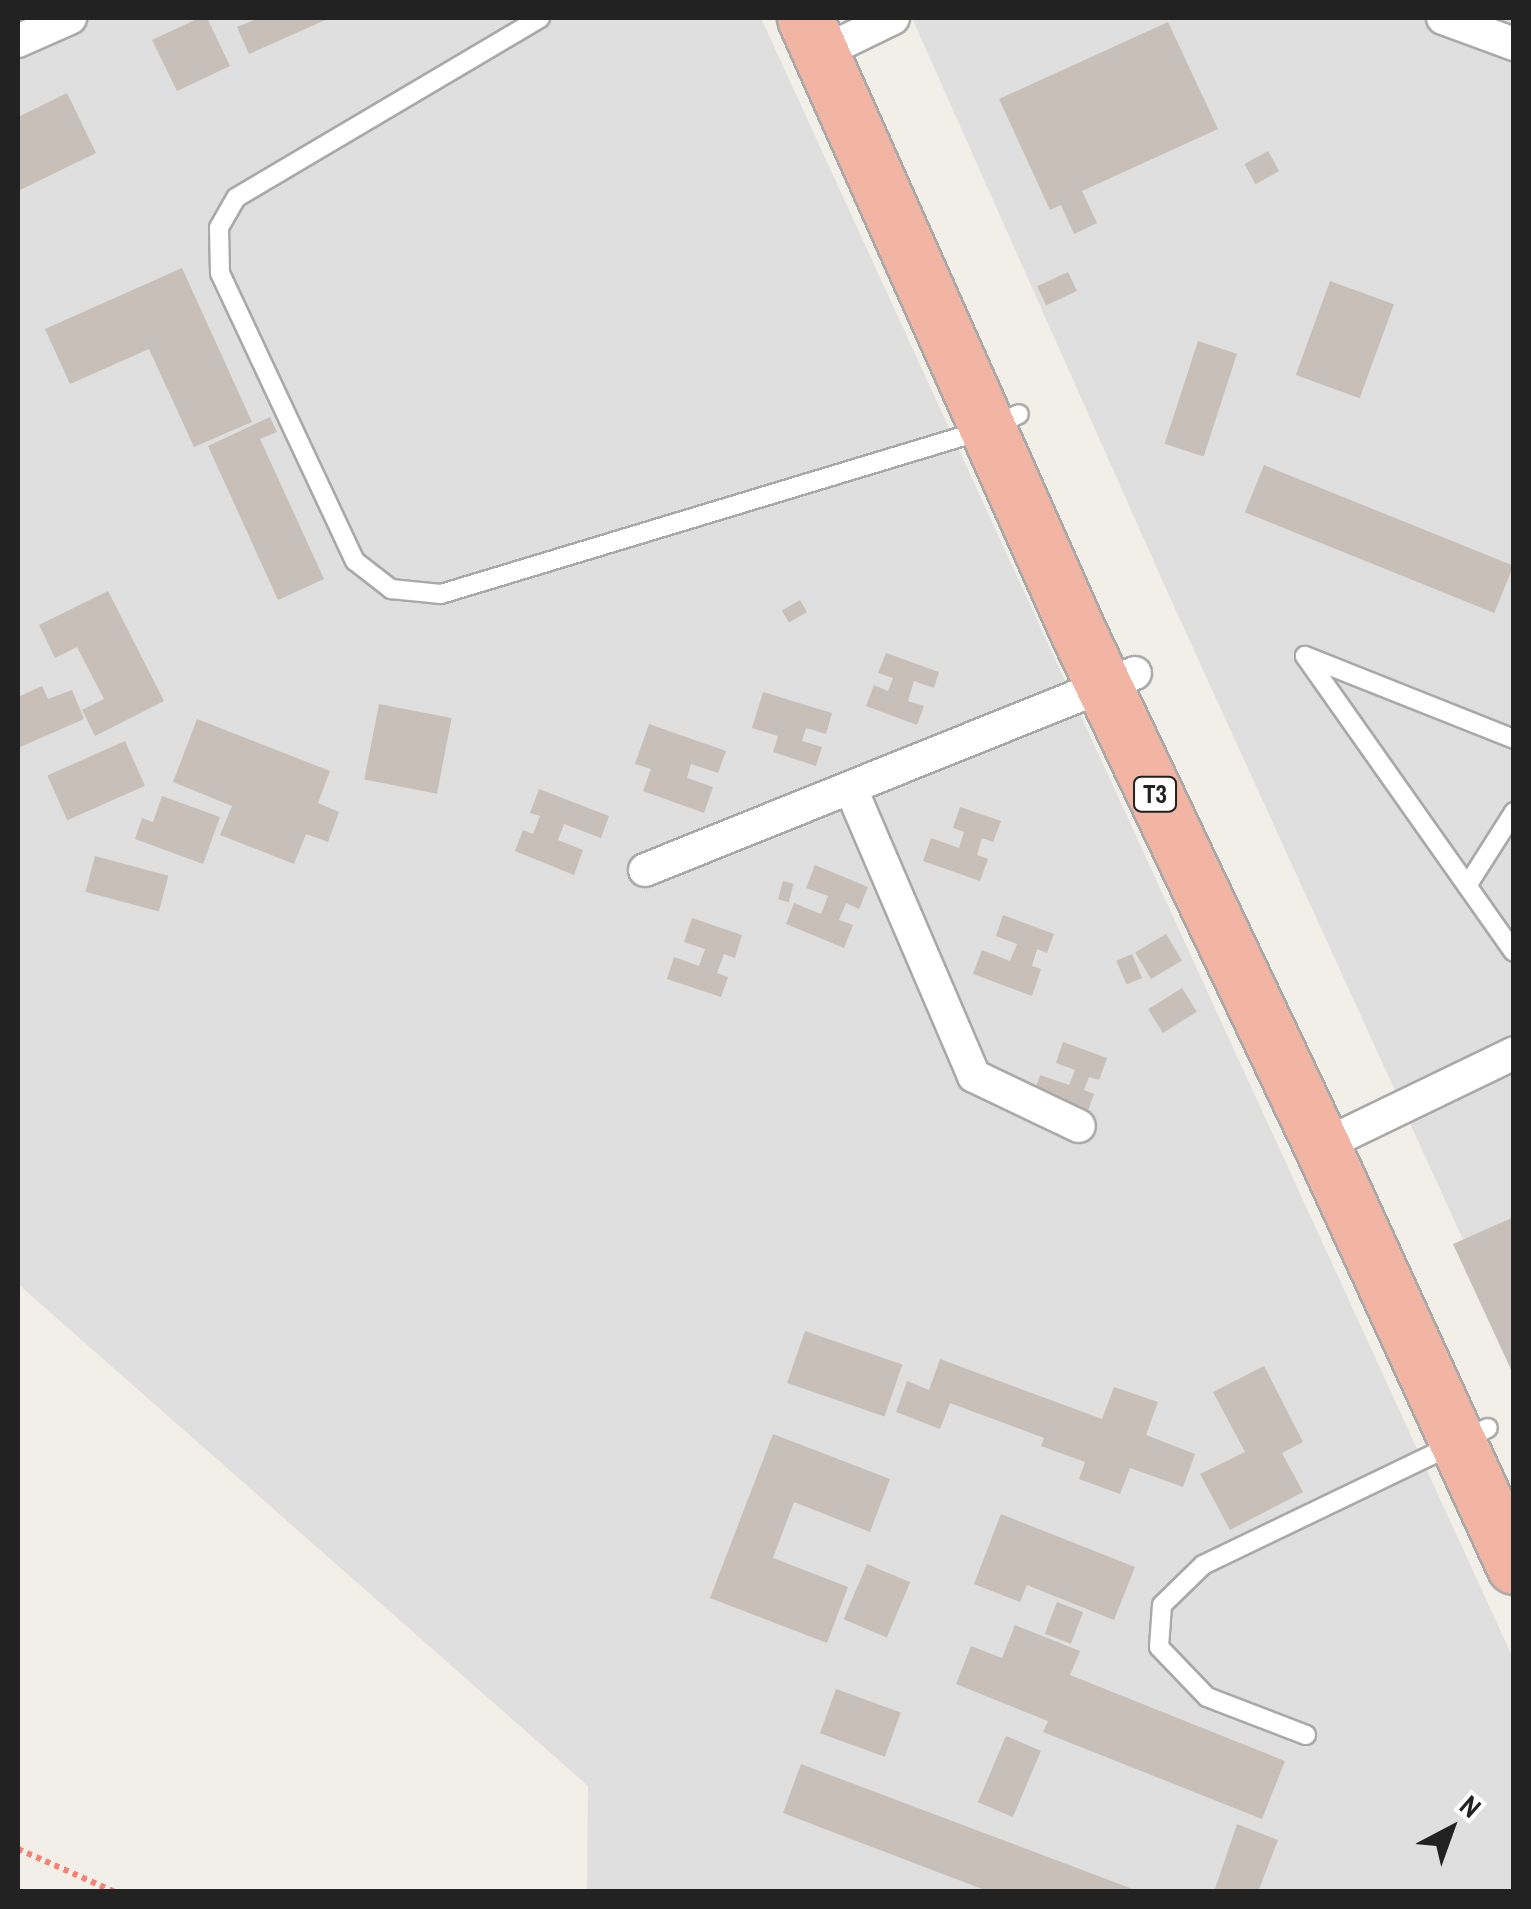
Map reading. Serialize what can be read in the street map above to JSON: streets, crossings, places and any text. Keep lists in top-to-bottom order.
{
  "streets": {
    "highway": ["T3"]
  },
  "north": "top right"
}
